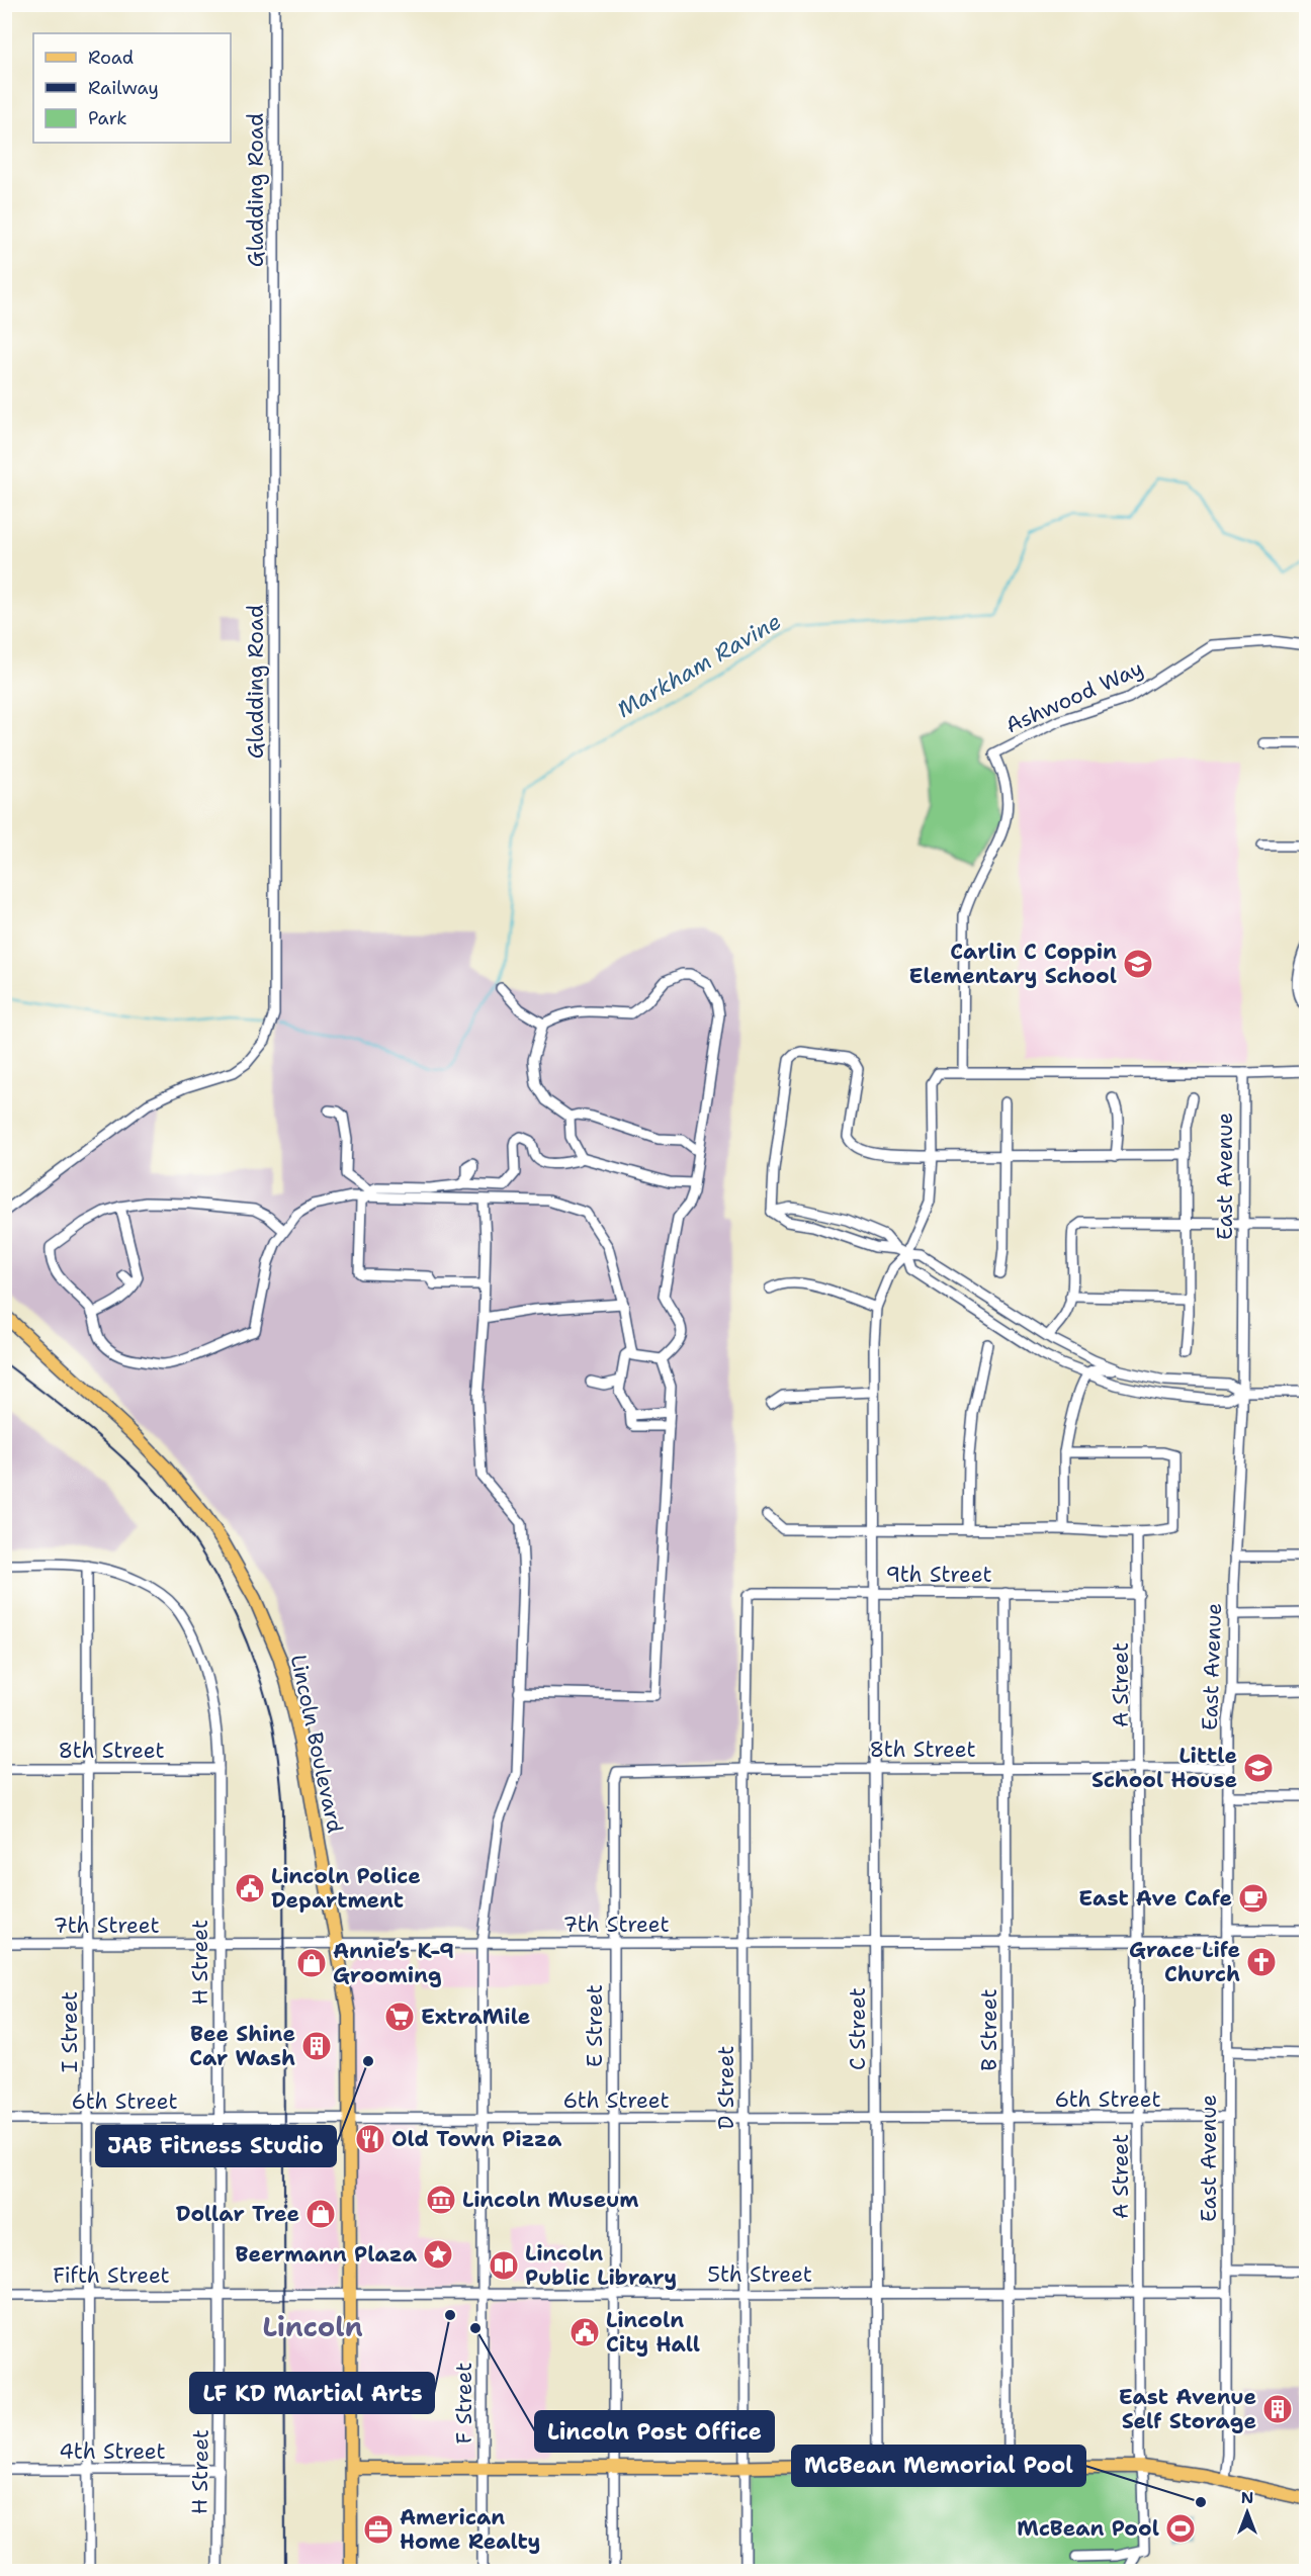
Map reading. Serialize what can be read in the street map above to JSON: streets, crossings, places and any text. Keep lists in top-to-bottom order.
{
  "streets": {
    "main road": ["Lincoln Boulevard"],
    "street": [
      "Gladding Road",
      "Ashwood Way",
      "East Avenue",
      "9th Street",
      "A Street",
      "8th Street",
      "7th Street",
      "H Street",
      "E Street",
      "C Street",
      "B Street",
      "I Street",
      "D Street",
      "6th Street",
      "5th Street",
      "Fifth Street",
      "F Street",
      "4th Street"
    ]
  },
  "crossings": [
    ["East Avenue", "8th Street"],
    ["East Avenue", "7th Street"],
    ["East Avenue", "6th Street"],
    ["East Avenue", "5th Street"],
    ["9th Street", "A Street"],
    ["9th Street", "C Street"],
    ["9th Street", "B Street"],
    ["9th Street", "D Street"],
    ["A Street", "8th Street"],
    ["A Street", "7th Street"],
    ["A Street", "6th Street"],
    ["A Street", "5th Street"],
    ["Lincoln Boulevard", "7th Street"],
    ["Lincoln Boulevard", "6th Street"],
    ["Lincoln Boulevard", "5th Street"],
    ["8th Street", "H Street"],
    ["8th Street", "E Street"],
    ["8th Street", "C Street"],
    ["8th Street", "B Street"],
    ["8th Street", "I Street"],
    ["8th Street", "D Street"],
    ["7th Street", "H Street"],
    ["7th Street", "E Street"],
    ["7th Street", "C Street"],
    ["7th Street", "B Street"],
    ["7th Street", "I Street"],
    ["7th Street", "D Street"],
    ["7th Street", "F Street"],
    ["H Street", "I Street"],
    ["H Street", "6th Street"],
    ["H Street", "5th Street"],
    ["H Street", "Fifth Street"],
    ["H Street", "4th Street"],
    ["E Street", "6th Street"],
    ["E Street", "5th Street"],
    ["C Street", "6th Street"],
    ["C Street", "5th Street"],
    ["B Street", "6th Street"],
    ["B Street", "5th Street"],
    ["I Street", "6th Street"],
    ["I Street", "Fifth Street"],
    ["I Street", "4th Street"],
    ["D Street", "6th Street"],
    ["D Street", "5th Street"],
    ["6th Street", "F Street"],
    ["5th Street", "Fifth Street"],
    ["5th Street", "F Street"]
  ],
  "districts": ["Lincoln"],
  "water": ["Markham Ravine"],
  "places": {
    "school or university": ["Carlin C Coppin Elementary School", "Little School House"],
    "public building": ["Lincoln Police Department", "Lincoln City Hall"],
    "cafe": ["East Ave Cafe"],
    "church": ["Grace Life Church"],
    "shop": ["Annie’s K-9 Grooming", "Dollar Tree"],
    "supermarket": ["ExtraMile"],
    "building": ["Bee Shine Car Wash", "East Avenue Self Storage"],
    "other": [
      "JAB Fitness Studio",
      "LF KD Martial Arts",
      "Lincoln Post Office",
      "McBean Memorial Pool"
    ],
    "restaurant": ["Old Town Pizza"],
    "museum": ["Lincoln Museum"],
    "place": ["Beermann Plaza"],
    "library": ["Lincoln Public Library"],
    "sports": ["McBean Pool"],
    "office": ["American Home Realty"]
  },
  "legend": ["Road", "Railway", "Park"],
  "north": "top"
}
